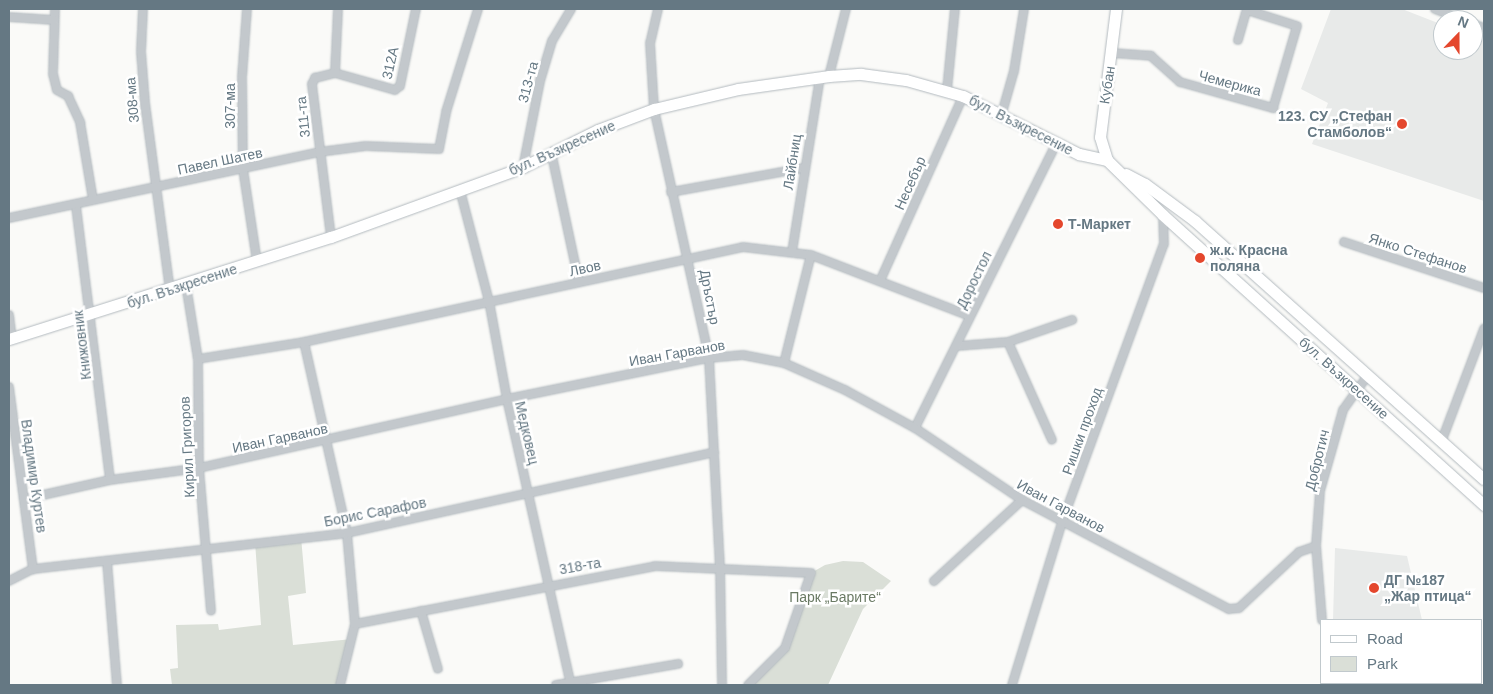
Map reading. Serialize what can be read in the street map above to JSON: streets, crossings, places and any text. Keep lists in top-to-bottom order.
{
  "streets": {
    "street": [
      "312А",
      "313-та",
      "Чемерика",
      "Кубан",
      "308-ма",
      "307-ма",
      "311-та",
      "бул. Възкресение",
      "Павел Шатев",
      "Лайбниц",
      "Несебър",
      "Янко Стефанов",
      "Лвов",
      "Доростол",
      "Дръстър",
      "Книжовник",
      "Иван Гарванов",
      "Ришки проход",
      "Медковец",
      "Кирил Григоров",
      "Добротич",
      "Владимир Куртев",
      "Борис Сарафов",
      "318-та"
    ]
  },
  "crossings": [
    ["312А", "311-та"],
    ["313-та", "бул. Възкресение"],
    ["Чемерика", "Кубан"],
    ["Кубан", "бул. Възкресение"],
    ["308-ма", "Павел Шатев"],
    ["307-ма", "бул. Възкресение"],
    ["307-ма", "Павел Шатев"],
    ["311-та", "бул. Възкресение"],
    ["311-та", "Павел Шатев"],
    ["бул. Възкресение", "Лайбниц"],
    ["бул. Възкресение", "Несебър"],
    ["бул. Възкресение", "Доростол"],
    ["бул. Възкресение", "Дръстър"],
    ["бул. Възкресение", "Книжовник"],
    ["бул. Възкресение", "Ришки проход"],
    ["бул. Възкресение", "Медковец"],
    ["бул. Възкресение", "Кирил Григоров"],
    ["бул. Възкресение", "Добротич"],
    ["Павел Шатев", "Книжовник"],
    ["Лайбниц", "Лвов"],
    ["Несебър", "Лвов"],
    ["Лвов", "Доростол"],
    ["Лвов", "Дръстър"],
    ["Лвов", "Медковец"],
    ["Лвов", "Кирил Григоров"],
    ["Доростол", "Иван Гарванов"],
    ["Дръстър", "Иван Гарванов"],
    ["Дръстър", "Борис Сарафов"],
    ["Дръстър", "318-та"],
    ["Книжовник", "Иван Гарванов"],
    ["Иван Гарванов", "Ришки проход"],
    ["Иван Гарванов", "Медковец"],
    ["Иван Гарванов", "Кирил Григоров"],
    ["Иван Гарванов", "Добротич"],
    ["Иван Гарванов", "Владимир Куртев"],
    ["Медковец", "Борис Сарафов"],
    ["Медковец", "318-та"],
    ["Кирил Григоров", "Борис Сарафов"],
    ["Владимир Куртев", "Борис Сарафов"]
  ],
  "parks": ["Парк „Барите“"],
  "places": [
    "123. СУ „Стефан Стамболов“",
    "Т-Маркет",
    "ж.к. Красна поляна",
    "ДГ №187 „Жар птица“"
  ],
  "legend": ["Road", "Park"],
  "north": "top"
}
